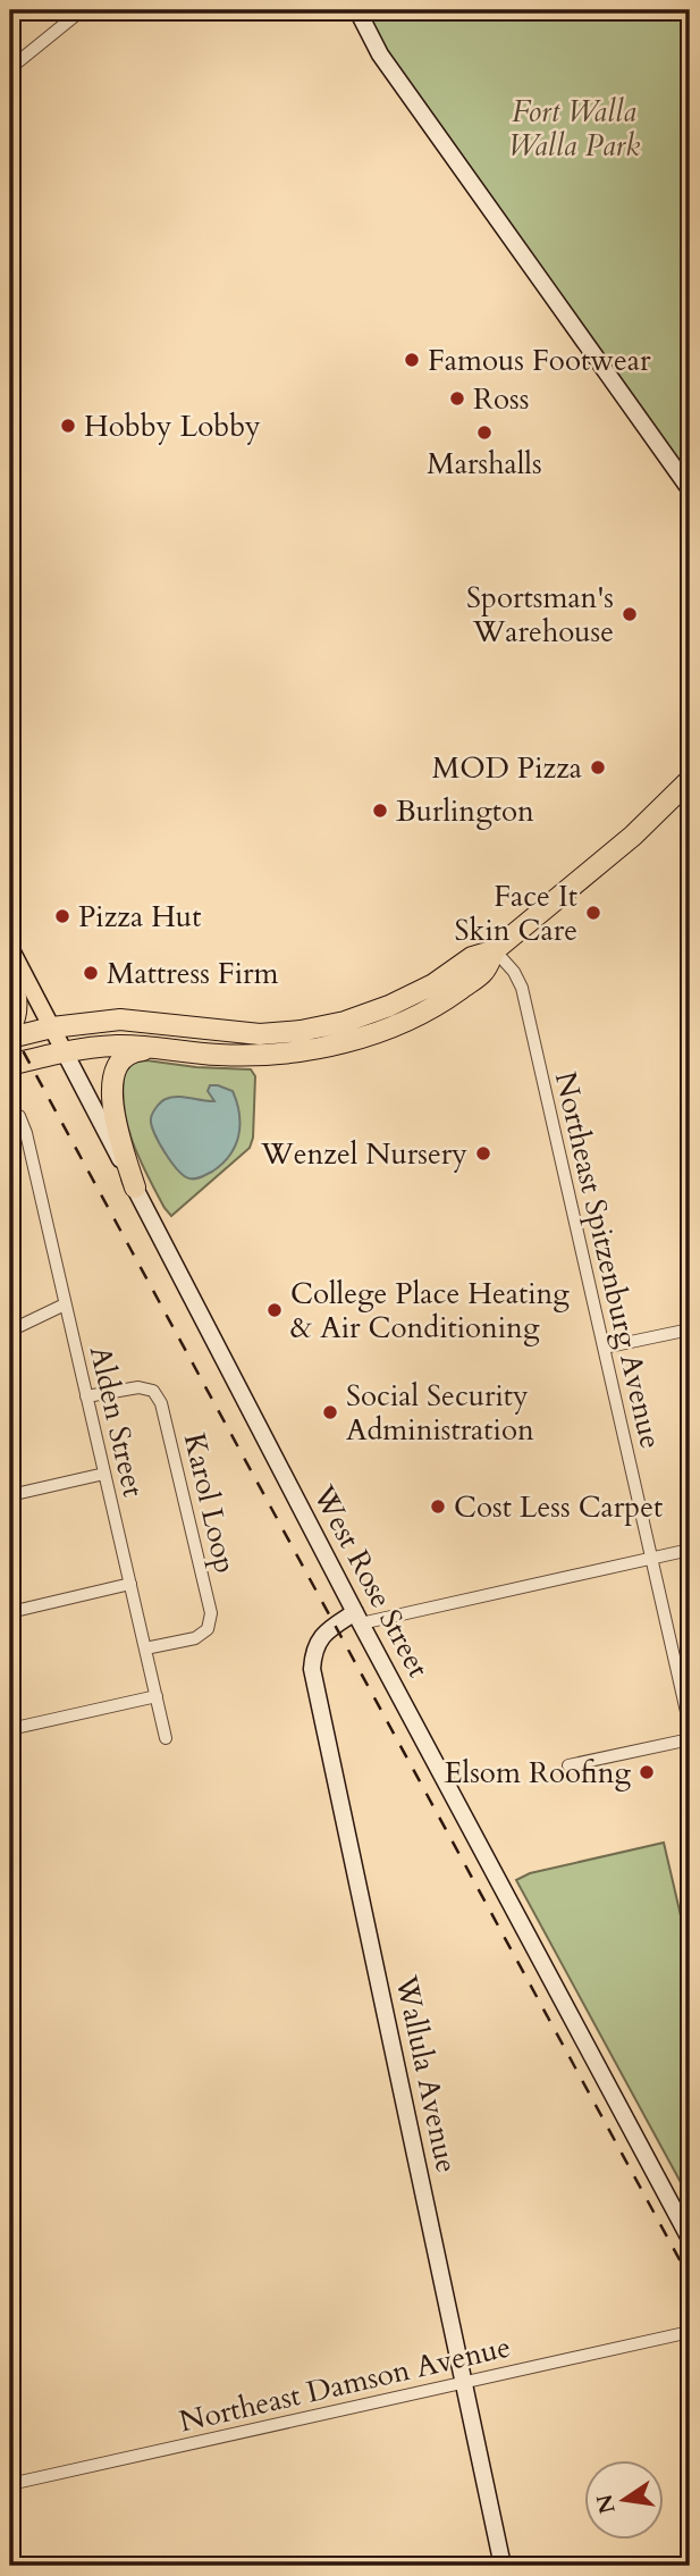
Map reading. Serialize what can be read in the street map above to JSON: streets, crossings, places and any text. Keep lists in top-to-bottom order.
{
  "streets": {
    "main road": ["West Rose Street", "Wallula Avenue"],
    "street": [
      "Northeast Spitzenburg Avenue",
      "Alden Street",
      "Karol Loop",
      "Northeast Damson Avenue"
    ]
  },
  "crossings": [
    ["Alden Street", "Karol Loop"],
    ["West Rose Street", "Wallula Avenue"],
    ["Wallula Avenue", "Northeast Damson Avenue"]
  ],
  "parks": ["Fort Walla Walla Park"],
  "places": [
    "Famous Footwear",
    "Ross",
    "Hobby Lobby",
    "Marshalls",
    "Sportsman's Warehouse",
    "MOD Pizza",
    "Burlington",
    "Face It Skin Care",
    "Pizza Hut",
    "Mattress Firm",
    "Wenzel Nursery",
    "College Place Heating & Air Conditioning",
    "Social Security Administration",
    "Cost Less Carpet",
    "Elsom Roofing"
  ],
  "north": "left"
}
